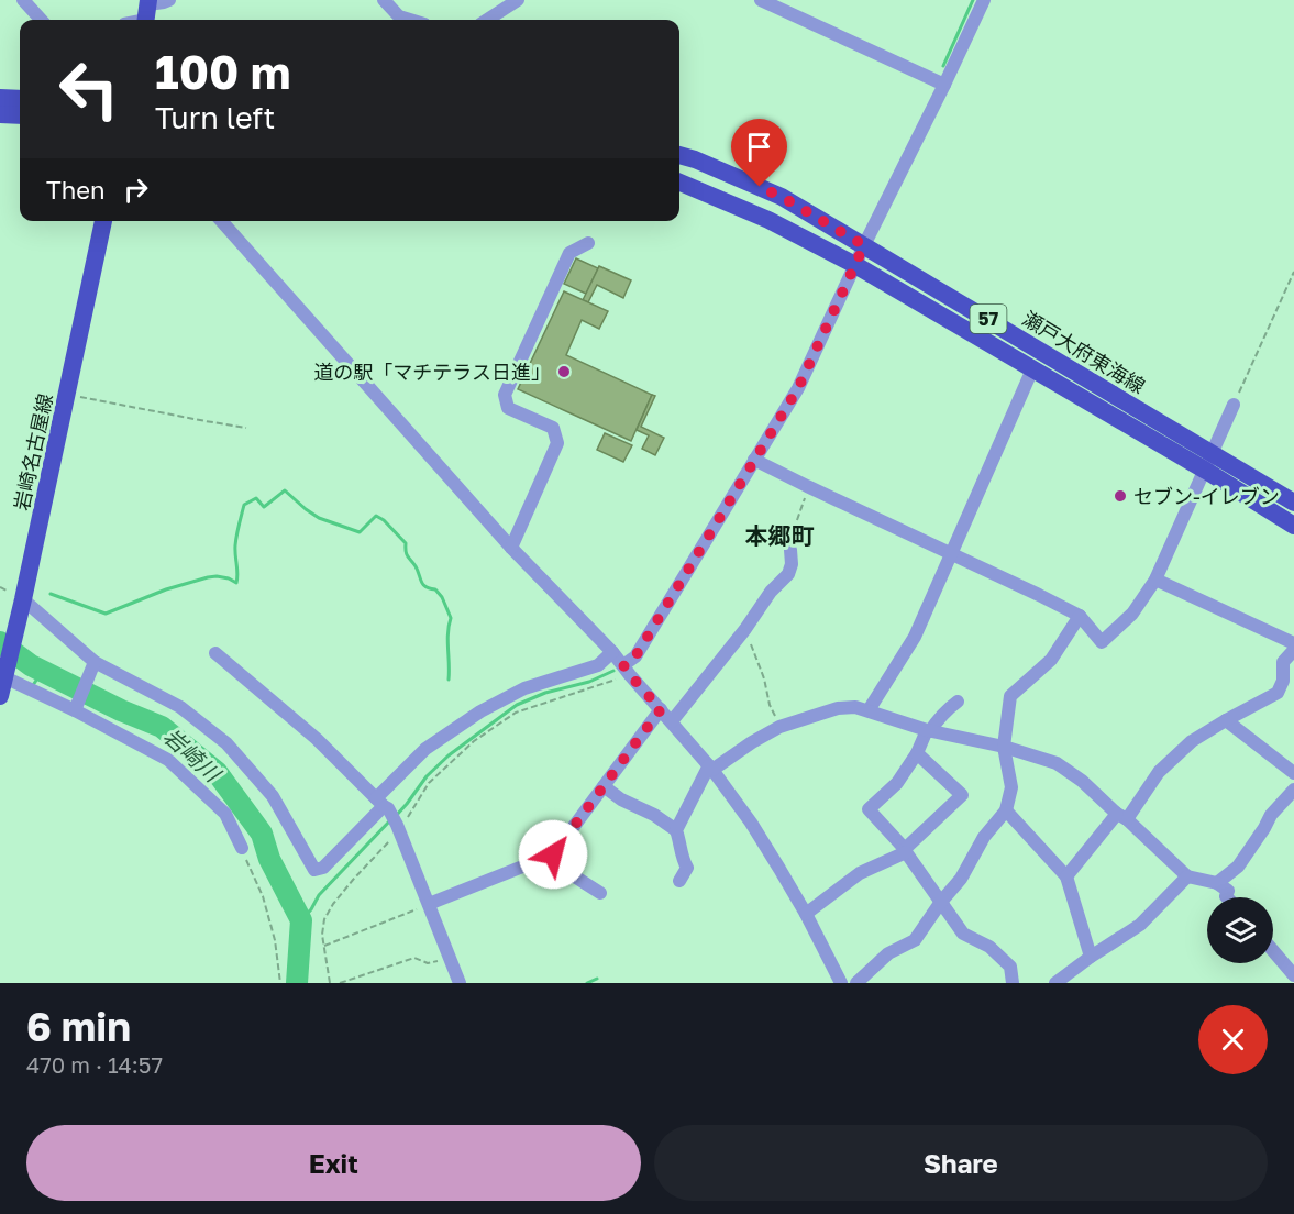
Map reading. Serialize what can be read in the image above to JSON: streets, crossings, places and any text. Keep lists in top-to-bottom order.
{
  "streets": {
    "main road": ["57", "瀬戸大府東海線", "岩崎名古屋線"]
  },
  "districts": ["本郷町"],
  "water": ["岩崎川"],
  "places": ["道の駅「マチテラス日進」", "セブン-イレブン"],
  "page": {
    "turn": ["100 m", "Turn left"],
    "then": "Then",
    "heading": ["6 min", "470 m · 14:57"],
    "buttons": ["Exit", "Share"]
  }
}
